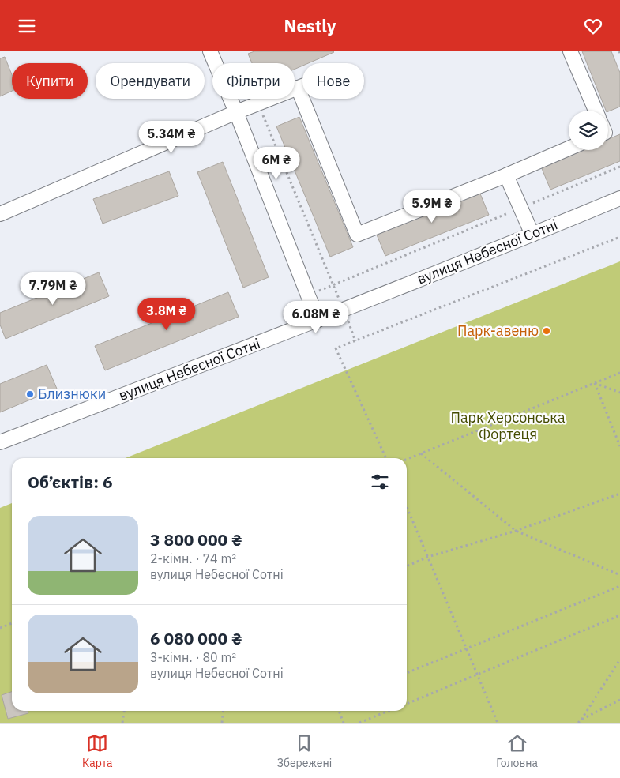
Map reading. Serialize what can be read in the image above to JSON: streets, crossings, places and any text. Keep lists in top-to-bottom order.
{
  "streets": {
    "street": ["вулиця Небесної Сотні"]
  },
  "parks": ["Парк Херсонська Фортеця"],
  "places": ["Парк-авеню", "Близнюки"],
  "page": {
    "header": "Nestly",
    "chip": [
      "Купити",
      "Орендувати",
      "Фільтри",
      "Нове"
    ],
    "price": [
      "5.34M ₴",
      "6M ₴",
      "5.9M ₴",
      "7.79M ₴",
      "3.8M ₴",
      "6.08M ₴"
    ],
    "heading": "Об’єктів: 6",
    "list": [
      {
        "name": "3 800 000 ₴",
        "note": "2-кімн. · 74 m² · вулиця Небесної Сотні"
      },
      {
        "name": "6 080 000 ₴",
        "note": "3-кімн. · 80 m² · вулиця Небесної Сотні"
      }
    ],
    "tabs": ["Карта", "Збережені", "Головна"]
  }
}
